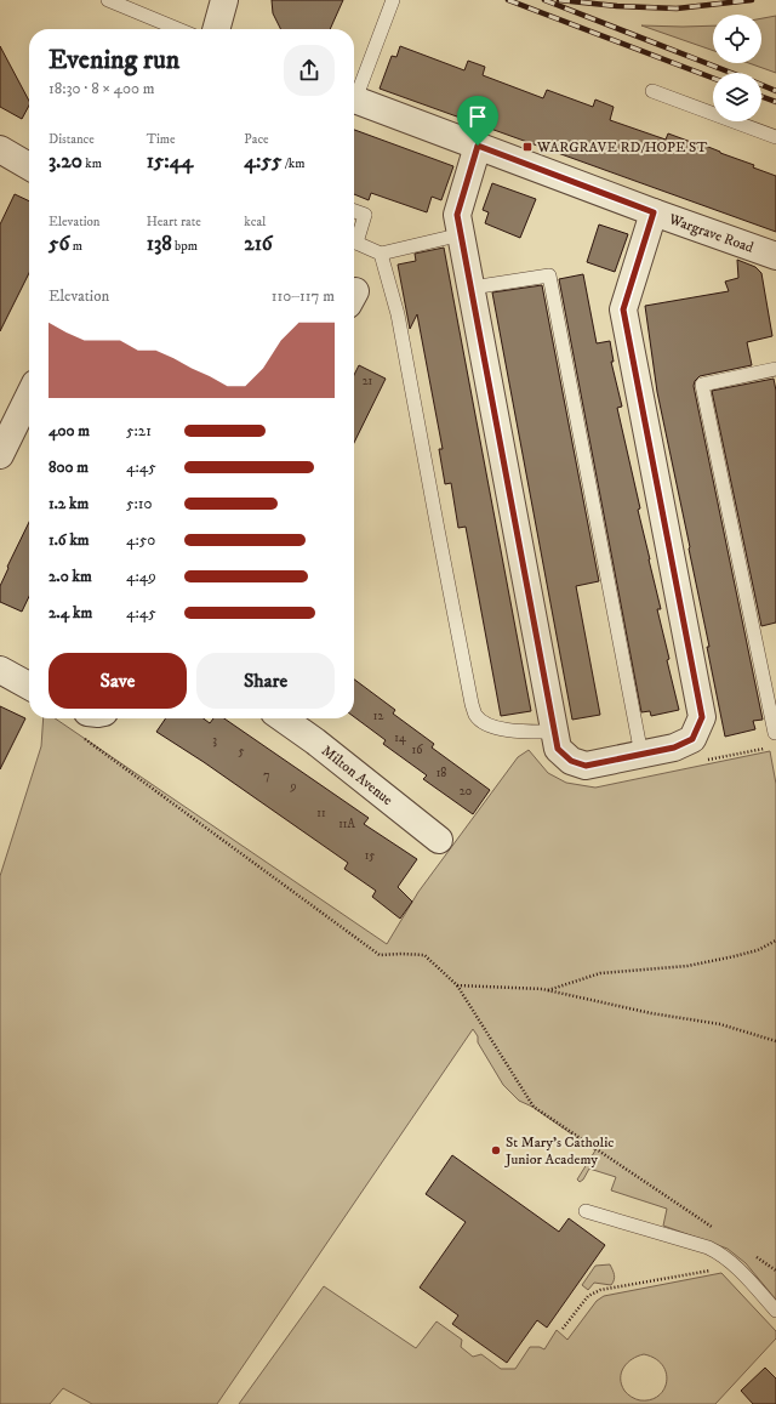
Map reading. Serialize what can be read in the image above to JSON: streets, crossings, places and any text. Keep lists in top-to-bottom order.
{
  "streets": {
    "street": ["Wargrave Road", "Milton Avenue"]
  },
  "places": {
    "transit": ["WARGRAVE RD/HOPE ST"],
    "other": ["St Mary's Catholic Junior Academy"]
  },
  "house_numbers": [
    "21",
    "12",
    "14",
    "3",
    "16",
    "5",
    "18",
    "7",
    "9",
    "20",
    "11",
    "11A",
    "15"
  ],
  "page": {
    "heading": ["Evening run", "18:30 · 8 × 400 m"],
    "stats": [
      ["Distance", "3.20 km"],
      ["Time", "15:44"],
      ["Pace", "4:55 /km"],
      ["Elevation", "56 m"],
      ["Heart rate", "138 bpm"],
      ["kcal", "216"]
    ],
    "chart": ["Elevation", "110–117 m"],
    "list": [
      {
        "name": "400 m",
        "note": "5:21"
      },
      {
        "name": "800 m",
        "note": "4:45"
      },
      {
        "name": "1.2 km",
        "note": "5:10"
      },
      {
        "name": "1.6 km",
        "note": "4:50"
      },
      {
        "name": "2.0 km",
        "note": "4:49"
      },
      {
        "name": "2.4 km",
        "note": "4:45"
      }
    ],
    "buttons": ["Save", "Share"]
  }
}
